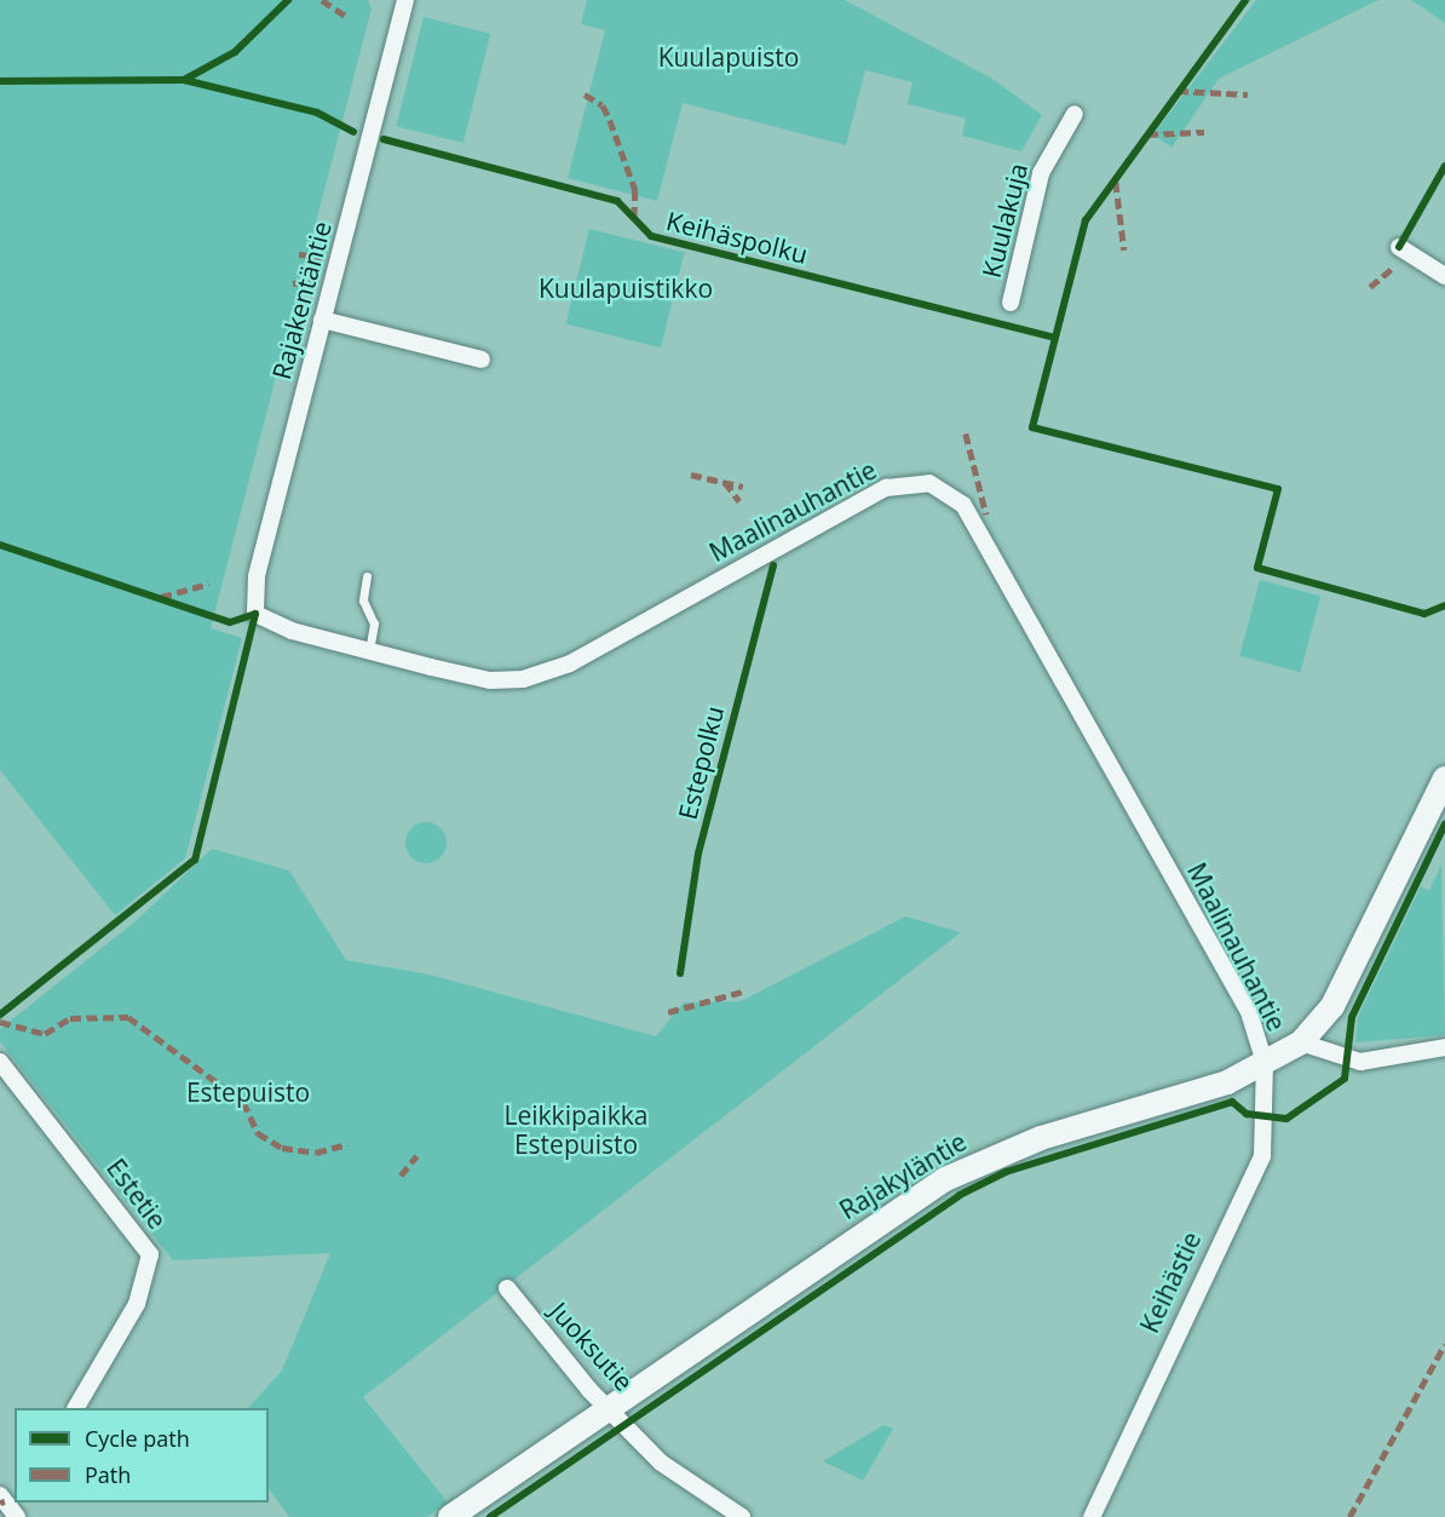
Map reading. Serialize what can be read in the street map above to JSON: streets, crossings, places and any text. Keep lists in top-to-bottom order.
{
  "streets": {
    "street": [
      "Kuulakuja",
      "Rajakentäntie",
      "Maalinauhantie",
      "Rajakyläntie",
      "Estetie",
      "Keihästie",
      "Juoksutie"
    ],
    "cycle path": ["Keihäspolku", "Estepolku"]
  },
  "crossings": [
    ["Rajakentäntie", "Maalinauhantie"],
    ["Maalinauhantie", "Rajakyläntie"],
    ["Maalinauhantie", "Keihästie"],
    ["Rajakyläntie", "Keihästie"],
    ["Rajakyläntie", "Juoksutie"]
  ],
  "parks": [
    "Kuulapuisto",
    "Kuulapuistikko",
    "Estepuisto",
    "Leikkipaikka Estepuisto"
  ],
  "legend": ["Cycle path", "Path"]
}
